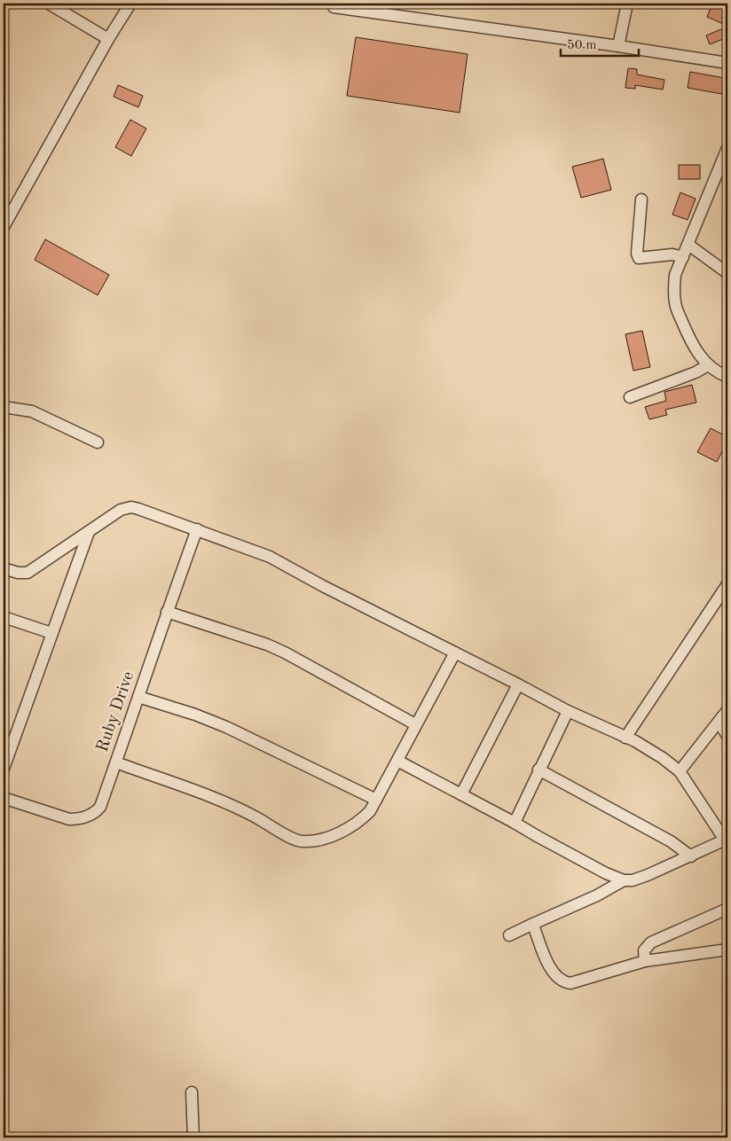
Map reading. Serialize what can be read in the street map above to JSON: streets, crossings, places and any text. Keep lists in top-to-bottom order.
{
  "streets": {
    "street": ["Ruby Drive"]
  },
  "scale_bar": "50 m"
}
